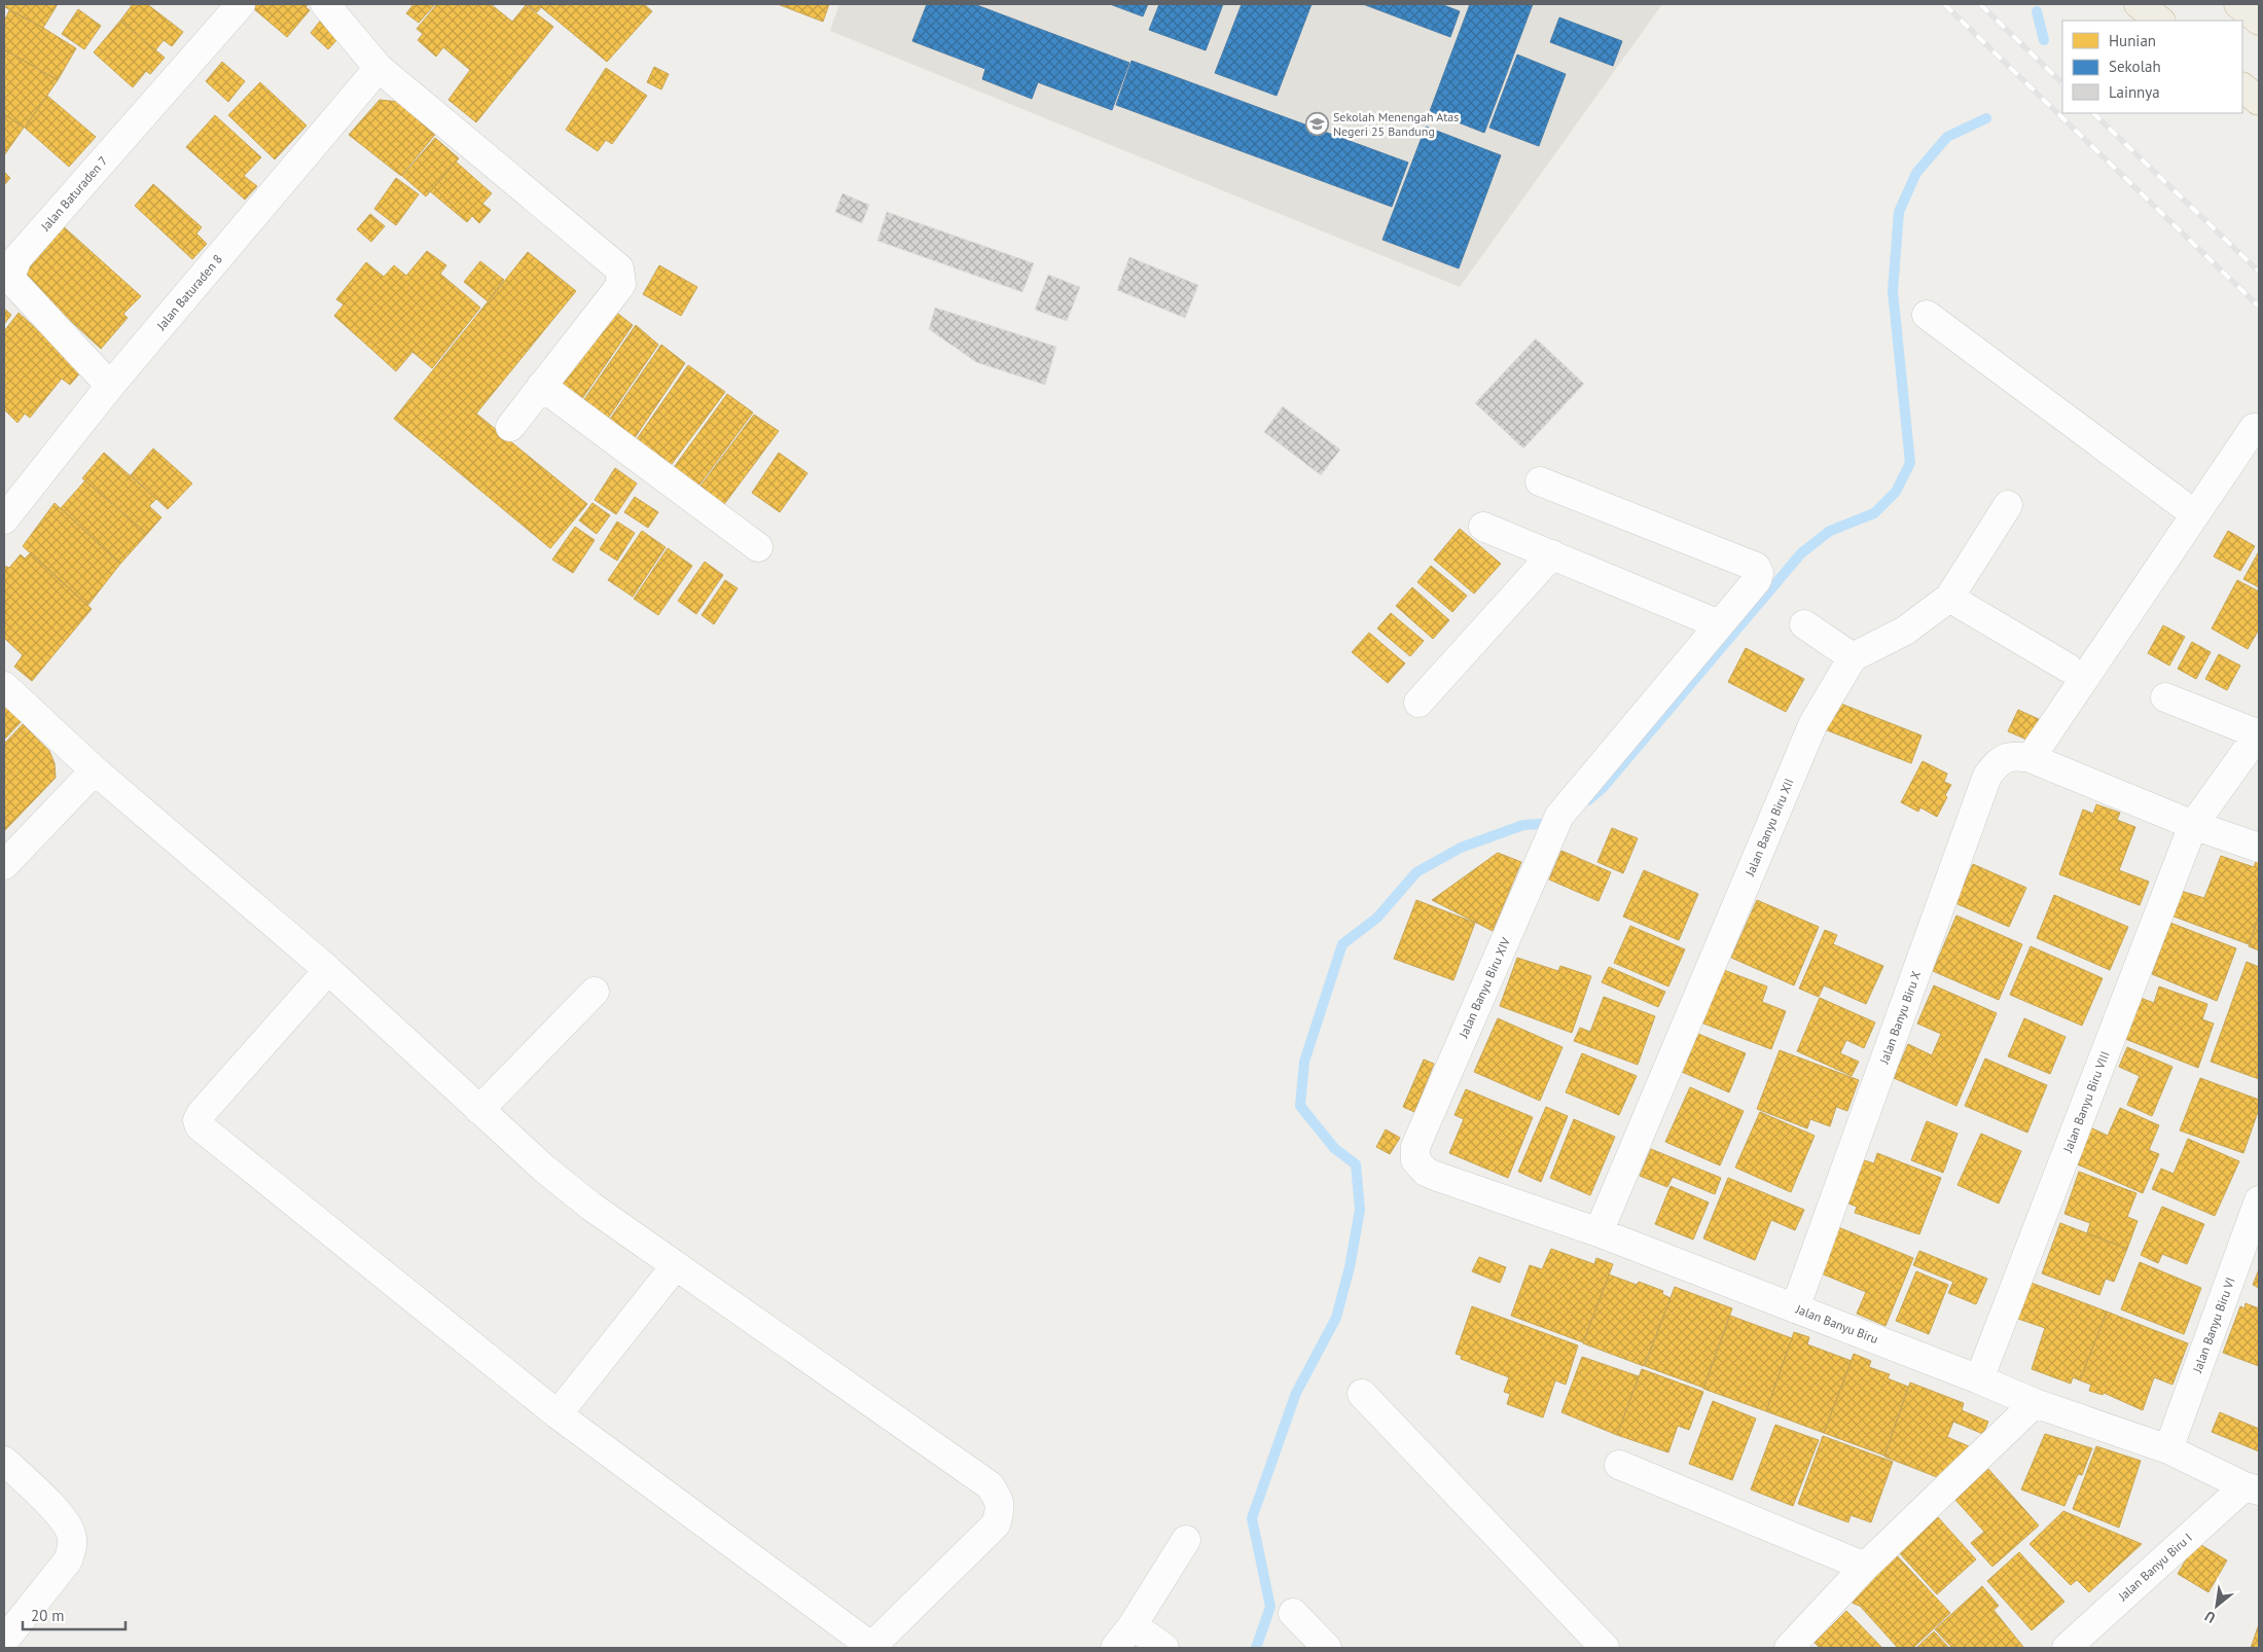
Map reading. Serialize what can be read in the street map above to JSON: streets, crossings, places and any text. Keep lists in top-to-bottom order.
{
  "streets": {
    "street": [
      "Jalan Baturaden 7",
      "Jalan Baturaden 8",
      "Jalan Banyu Biru XII",
      "Jalan Banyu Biru XIV",
      "Jalan Banyu Biru X",
      "Jalan Banyu Biru VIII",
      "Jalan Banyu Biru",
      "Jalan Banyu Biru VI",
      "Jalan Banyu Biru I"
    ]
  },
  "crossings": [
    ["Jalan Baturaden 7", "Jalan Baturaden 8"],
    ["Jalan Banyu Biru XII", "Jalan Banyu Biru"],
    ["Jalan Banyu Biru XIV", "Jalan Banyu Biru"],
    ["Jalan Banyu Biru X", "Jalan Banyu Biru"],
    ["Jalan Banyu Biru VIII", "Jalan Banyu Biru"],
    ["Jalan Banyu Biru", "Jalan Banyu Biru VI"],
    ["Jalan Banyu Biru", "Jalan Banyu Biru I"]
  ],
  "places": {
    "school or university": ["Sekolah Menengah Atas Negeri 25 Bandung"]
  },
  "legend": ["Hunian", "Sekolah", "Lainnya"],
  "scale_bar": "20 m",
  "north": "bottom left"
}
